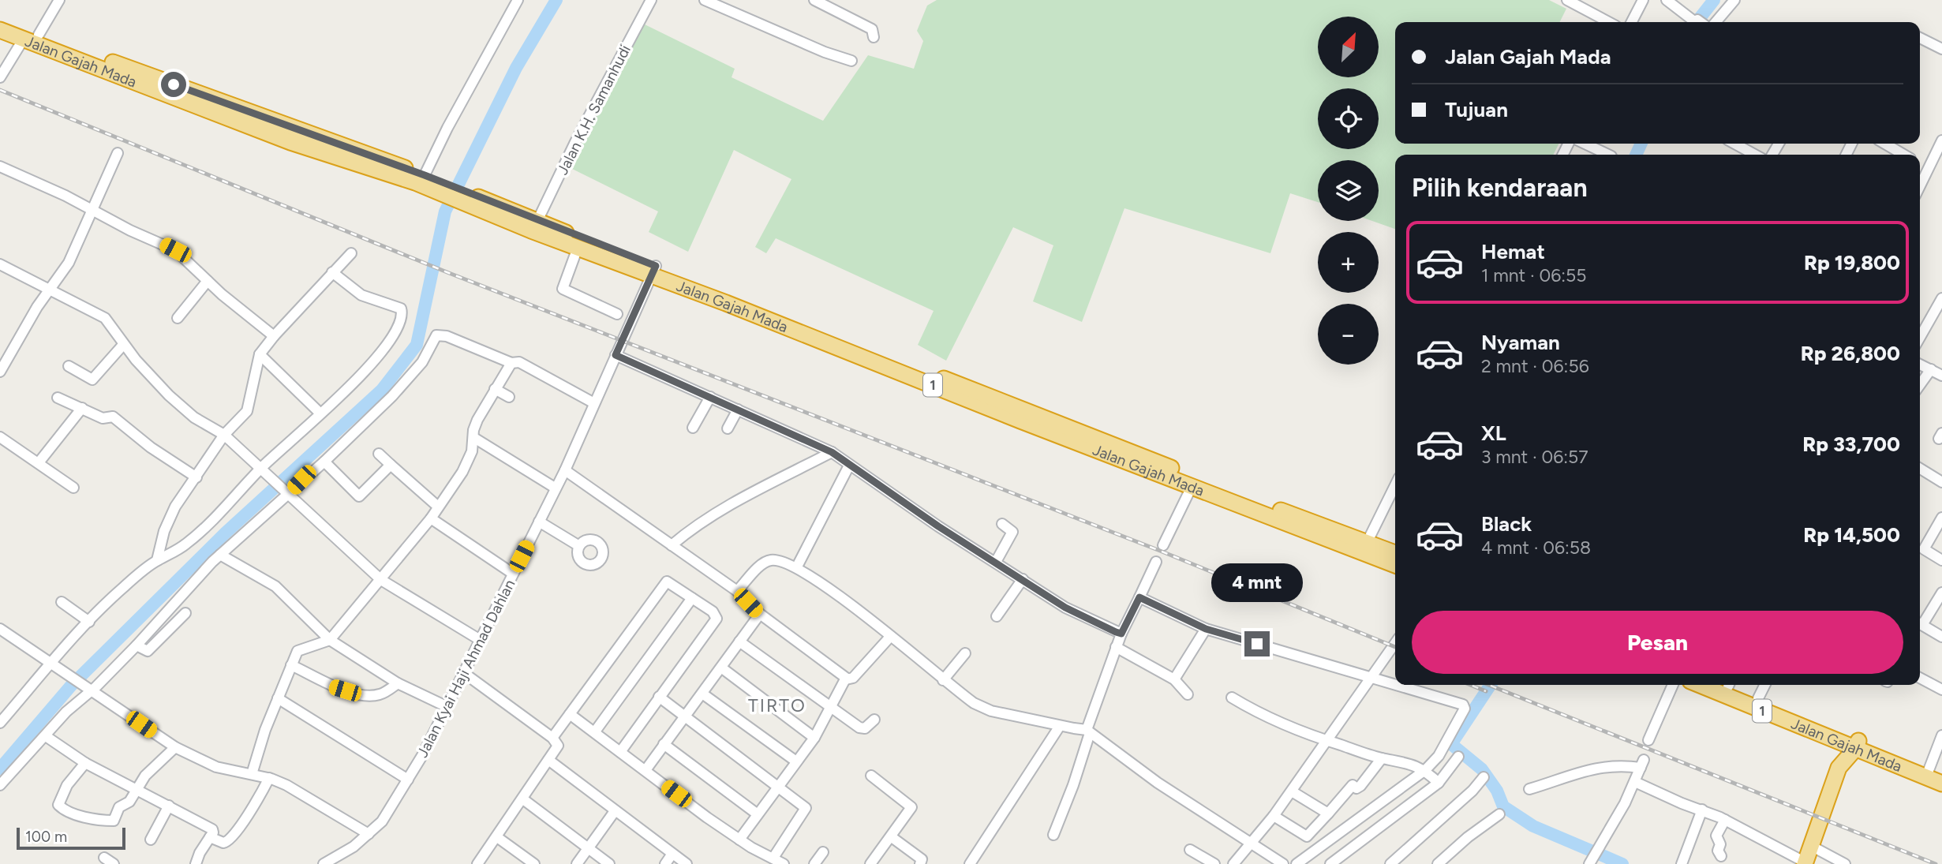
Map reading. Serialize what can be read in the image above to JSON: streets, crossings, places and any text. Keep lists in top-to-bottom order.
{
  "streets": {
    "highway": ["Jalan Gajah Mada", "1"],
    "street": ["Jalan K.H. Samanhudi", "Jalan Kyai Haji Ahmad Dahlan"]
  },
  "crossings": [
    ["Jalan Gajah Mada", "Jalan K.H. Samanhudi"],
    ["Jalan Gajah Mada", "Jalan Kyai Haji Ahmad Dahlan"]
  ],
  "districts": ["TIRTO"],
  "scale_bar": "100 m",
  "north": "top right",
  "page": {
    "map_buttons": ["+", "−"],
    "banner": ["Jalan Gajah Mada", "Tujuan"],
    "heading": "Pilih kendaraan",
    "list": [
      {
        "name": "Hemat",
        "note": "1 mnt · 06:55",
        "value": "Rp 19,800"
      },
      {
        "name": "Nyaman",
        "note": "2 mnt · 06:56",
        "value": "Rp 26,800"
      },
      {
        "name": "XL",
        "note": "3 mnt · 06:57",
        "value": "Rp 33,700"
      },
      {
        "name": "Black",
        "note": "4 mnt · 06:58",
        "value": "Rp 14,500"
      }
    ],
    "bubble": "4 mnt",
    "buttons": "Pesan",
    "scale": "100 m"
  }
}
